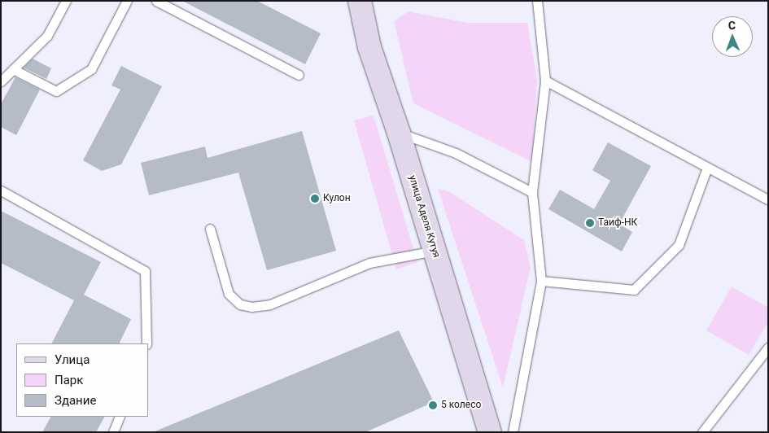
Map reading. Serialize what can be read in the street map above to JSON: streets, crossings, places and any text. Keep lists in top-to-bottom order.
{
  "streets": {
    "street": ["улица Аделя Кутуя"]
  },
  "places": ["Кулон", "Таиф-НК", "5 колесо"],
  "legend": ["Улица", "Парк", "Здание"],
  "north": "top"
}
